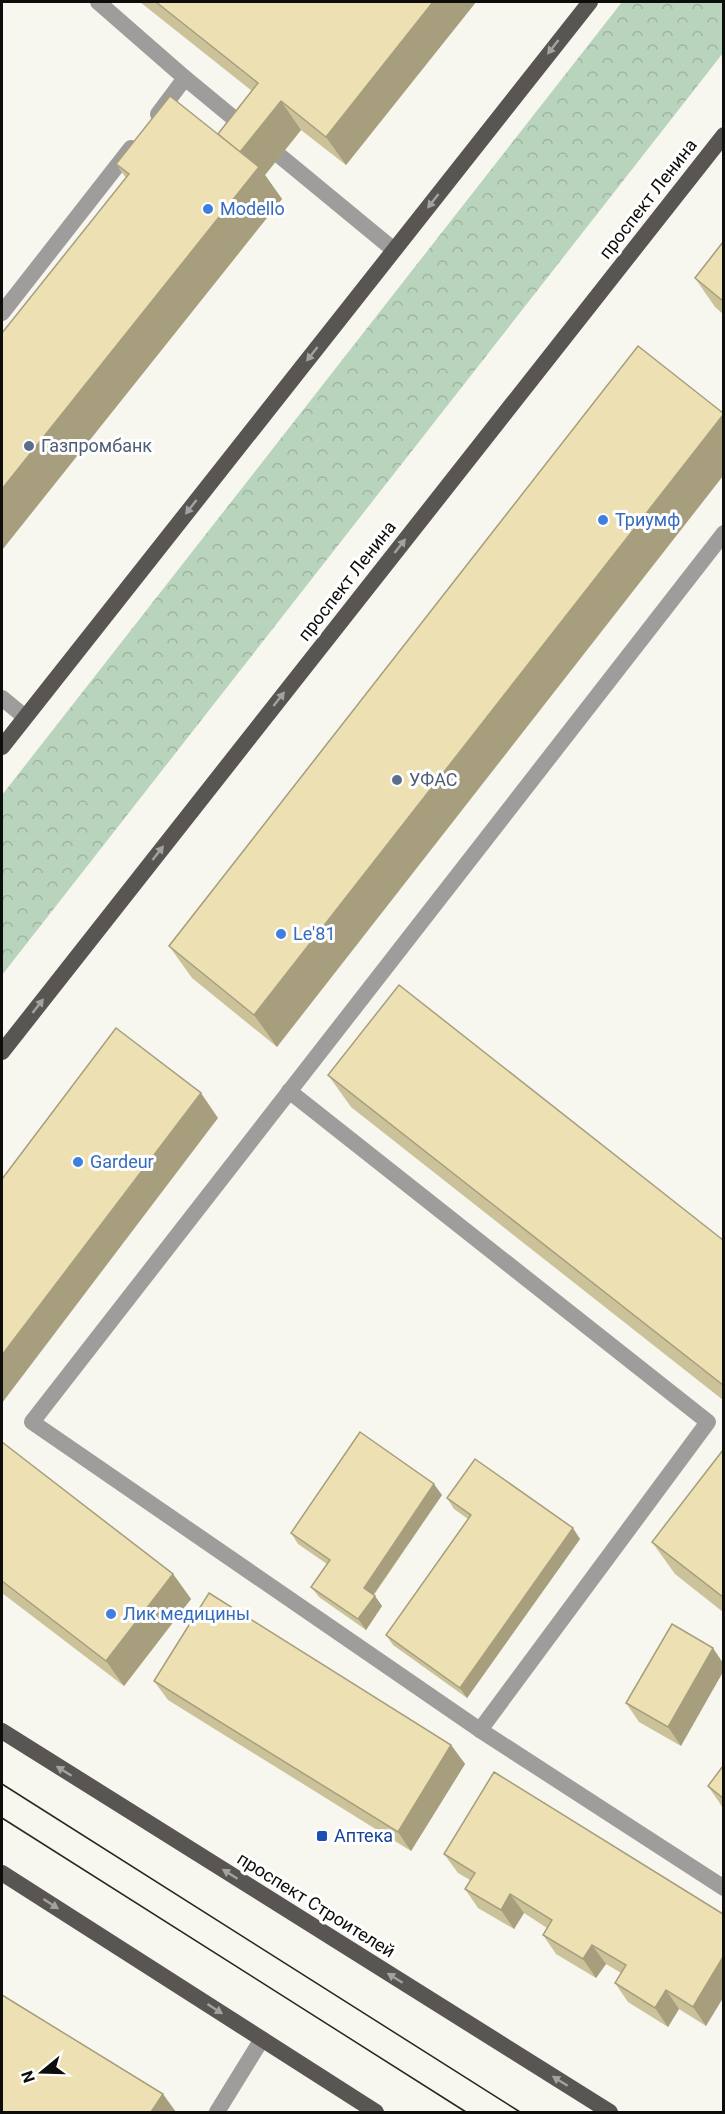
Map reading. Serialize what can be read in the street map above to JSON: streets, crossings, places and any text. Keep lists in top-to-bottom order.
{
  "streets": {
    "main road": ["проспект Ленина", "проспект Строителей"]
  },
  "one_way": ["проспект Ленина"],
  "places": {
    "other": [
      "Modello",
      "Газпромбанк",
      "Триумф",
      "УФАС",
      "Le'81",
      "Gardeur",
      "Лик медицины"
    ],
    "transit": ["Аптека"]
  },
  "north": "left"
}
